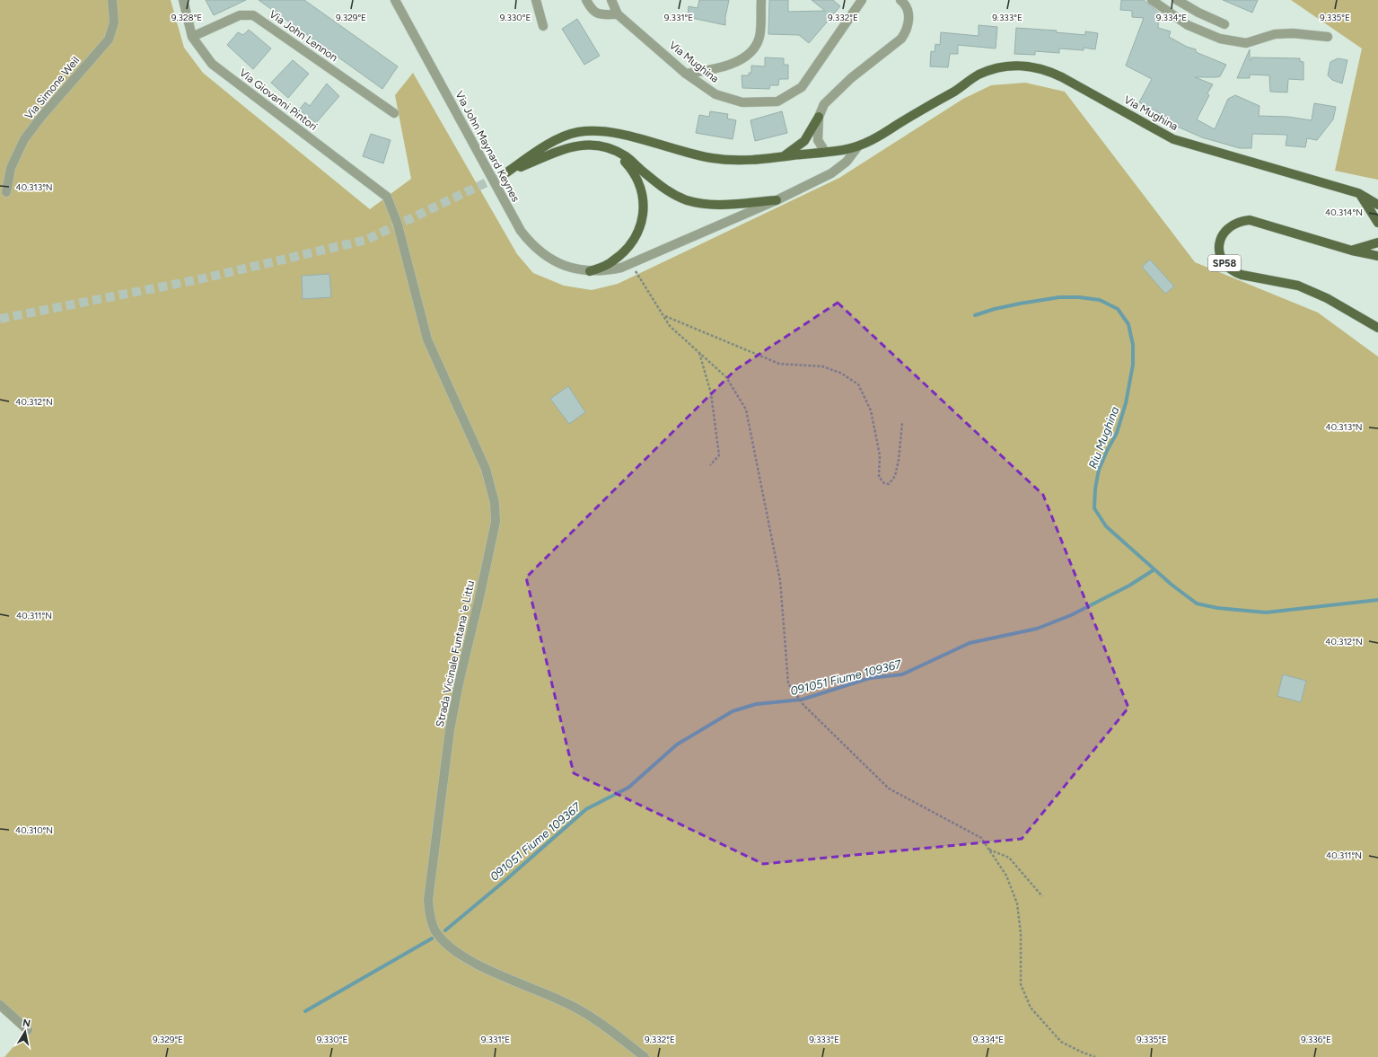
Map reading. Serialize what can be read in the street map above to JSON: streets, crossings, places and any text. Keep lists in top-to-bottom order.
{
  "streets": {
    "main road": ["Via Mughina", "SP58"],
    "street": [
      "Via John Lennon",
      "Via Simone Weil",
      "Via Giovanni Pintori",
      "Via John Maynard Keynes",
      "Strada Vicinale Funtana 'e Littu"
    ]
  },
  "crossings": [
    ["Via John Lennon", "Via Giovanni Pintori"],
    ["Via Mughina", "Via John Maynard Keynes"],
    ["Via Giovanni Pintori", "Strada Vicinale Funtana 'e Littu"]
  ],
  "water": ["Riu Mughina", "091051 Fiume 109367"],
  "north": "top",
  "coordinates": [
    "9.328°E",
    "9.329°E",
    "9.330°E",
    "9.331°E",
    "9.332°E",
    "9.333°E",
    "9.334°E",
    "9.335°E",
    "40.313°N",
    "40.314°N",
    "40.312°N",
    "40.311°N",
    "40.310°N",
    "9.336°E"
  ]
}
